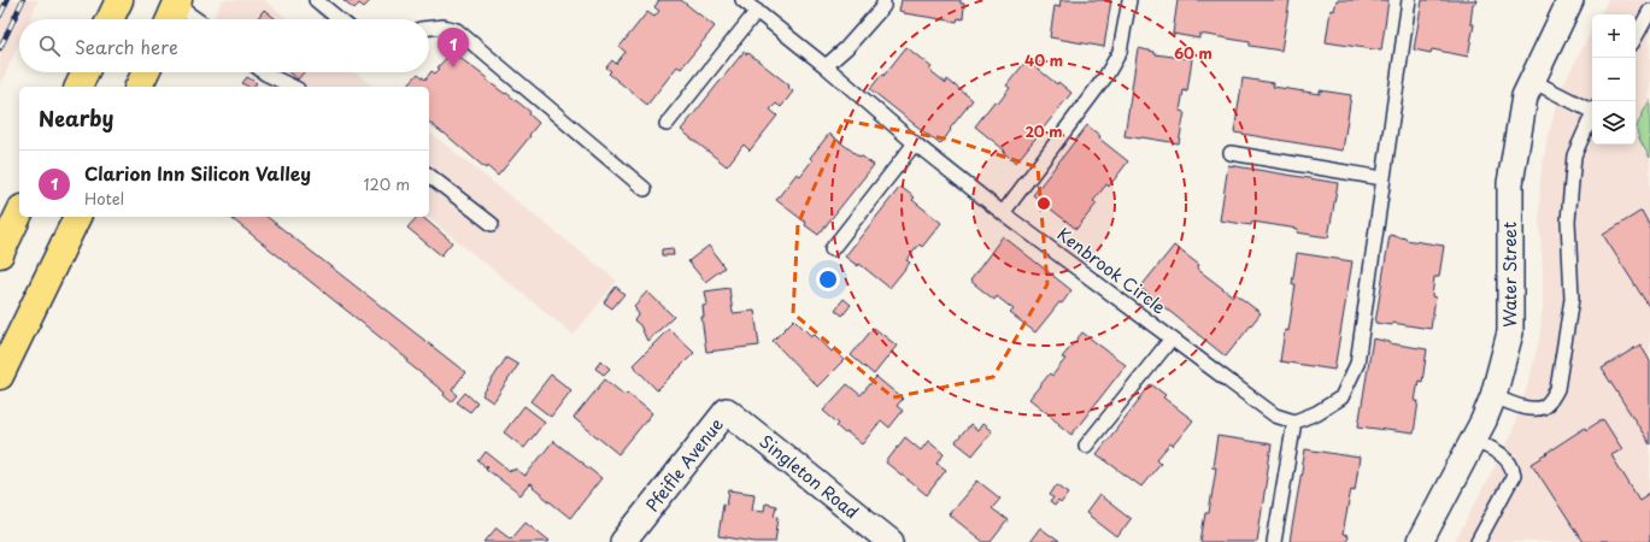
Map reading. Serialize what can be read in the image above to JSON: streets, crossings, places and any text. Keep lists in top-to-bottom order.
{
  "streets": {
    "street": ["Water Street", "Pfeifle Avenue", "Singleton Road"],
    "lane": ["Kenbrook Circle"]
  },
  "crossings": [
    ["Pfeifle Avenue", "Singleton Road"]
  ],
  "page": {
    "map_buttons": ["+", "−"],
    "search": "Search here",
    "pins": "1",
    "heading": "Nearby",
    "list": [
      {
        "mark": "1",
        "name": "Clarion Inn Silicon Valley",
        "note": "Hotel",
        "value": "120 m"
      }
    ]
  },
  "rings": ["60 m", "40 m", "20 m"]
}
